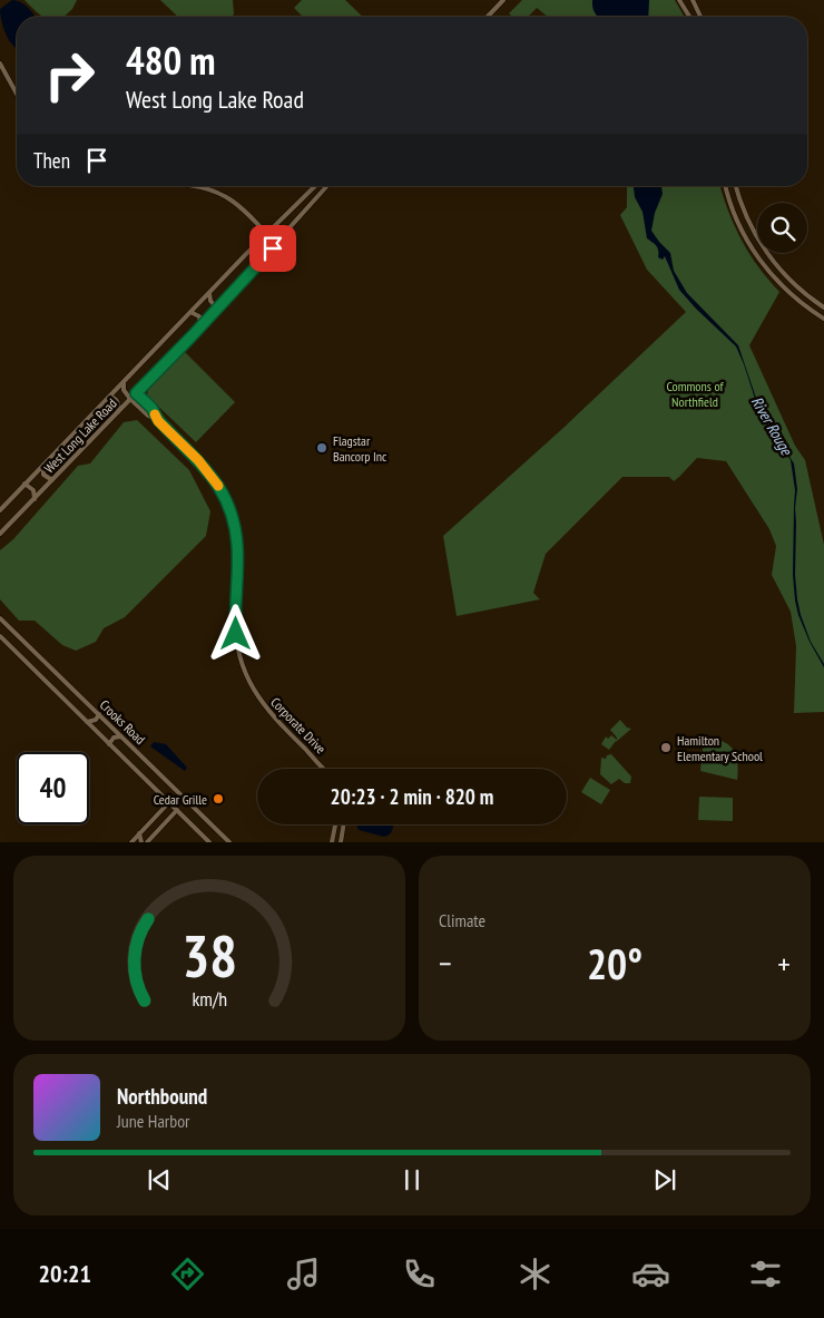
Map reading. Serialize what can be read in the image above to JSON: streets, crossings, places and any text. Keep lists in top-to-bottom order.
{
  "streets": {
    "main road": ["West Long Lake Road", "Crooks Road", "Corporate Drive"]
  },
  "crossings": [
    ["West Long Lake Road", "Corporate Drive"]
  ],
  "water": ["River Rouge"],
  "parks": ["Commons of Northfield"],
  "places": ["Flagstar Bancorp Inc", "Hamilton Elementary School", "Cedar Grille"],
  "page": {
    "turn": ["480 m", "West Long Lake Road"],
    "then": "Then",
    "limit": "40",
    "trip": "20:23 · 2 min · 820 m",
    "tile": "Climate",
    "heat": ["−", "20°", "+"],
    "song": ["Northbound", "June Harbor"],
    "tabs": "20:21",
    "gauge": ["38", "km/h"]
  }
}
